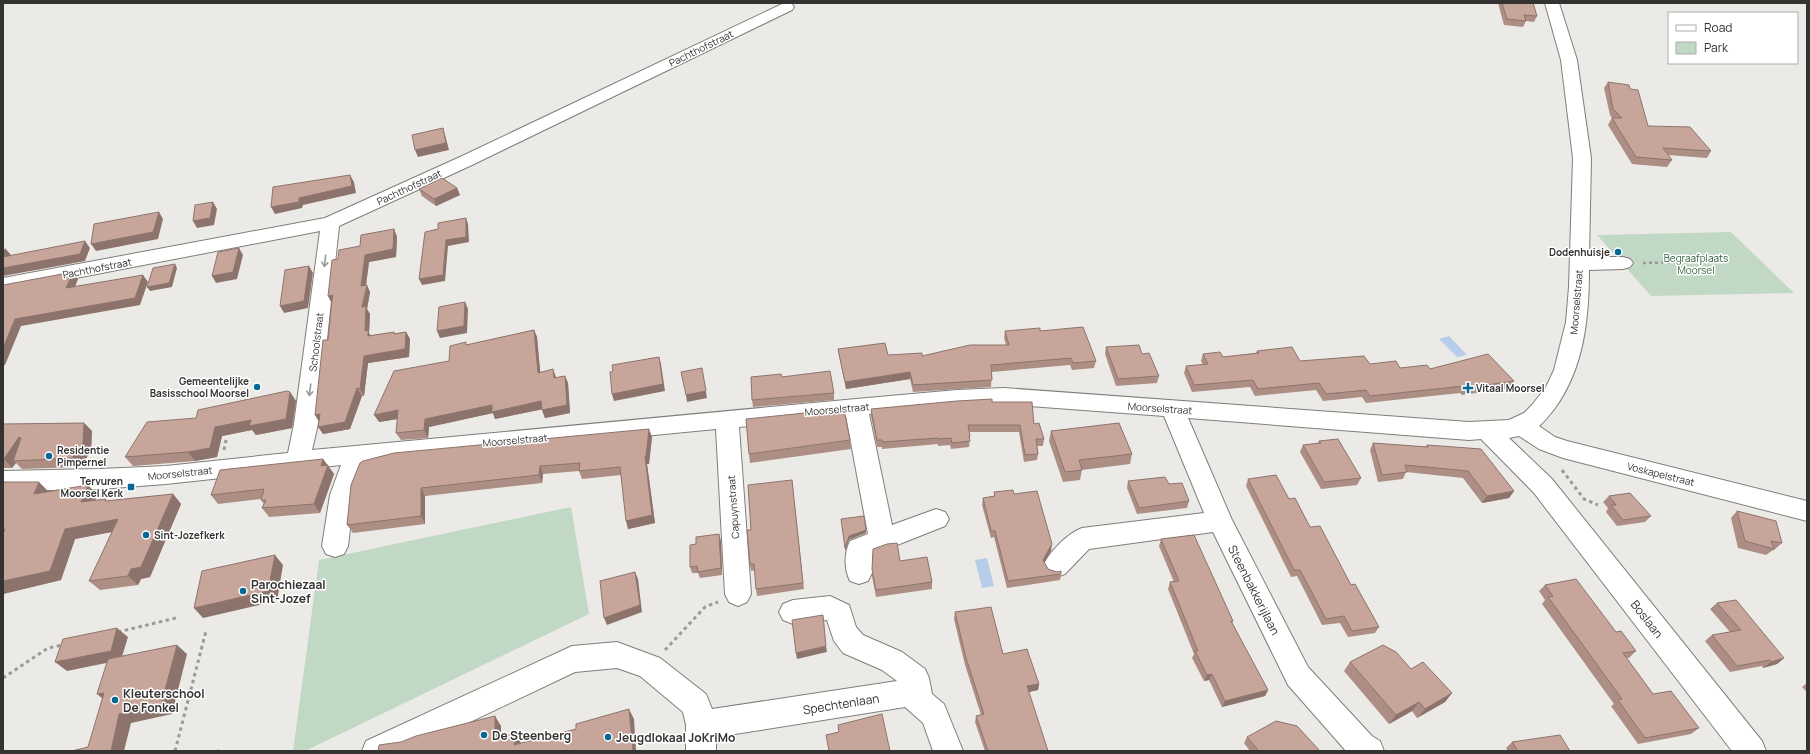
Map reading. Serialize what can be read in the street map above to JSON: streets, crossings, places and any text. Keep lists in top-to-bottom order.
{
  "streets": {
    "street": [
      "Pachthofstraat",
      "Moorselstraat",
      "Schoolstraat",
      "Voskapelstraat",
      "Capuynstraat",
      "Steenbakkerijlaan",
      "Boslaan",
      "Spechtenlaan"
    ]
  },
  "crossings": [
    ["Pachthofstraat", "Schoolstraat"],
    ["Moorselstraat", "Schoolstraat"],
    ["Moorselstraat", "Voskapelstraat"],
    ["Moorselstraat", "Capuynstraat"],
    ["Moorselstraat", "Steenbakkerijlaan"],
    ["Moorselstraat", "Boslaan"],
    ["Voskapelstraat", "Boslaan"]
  ],
  "one_way": ["Schoolstraat"],
  "parks": ["Begraafplaats Moorsel"],
  "places": {
    "other": [
      "Dodenhuisje",
      "Gemeentelijke Basisschool Moorsel",
      "Residentie Pimpernel",
      "Sint-Jozefkerk",
      "Parochiezaal Sint-Jozef",
      "Kleuterschool De Fonkel",
      "De Steenberg",
      "Jeugdlokaal JoKriMo"
    ],
    "health": ["Vitaal Moorsel"],
    "transit": ["Tervuren Moorsel Kerk"]
  },
  "legend": ["Road", "Park"]
}
